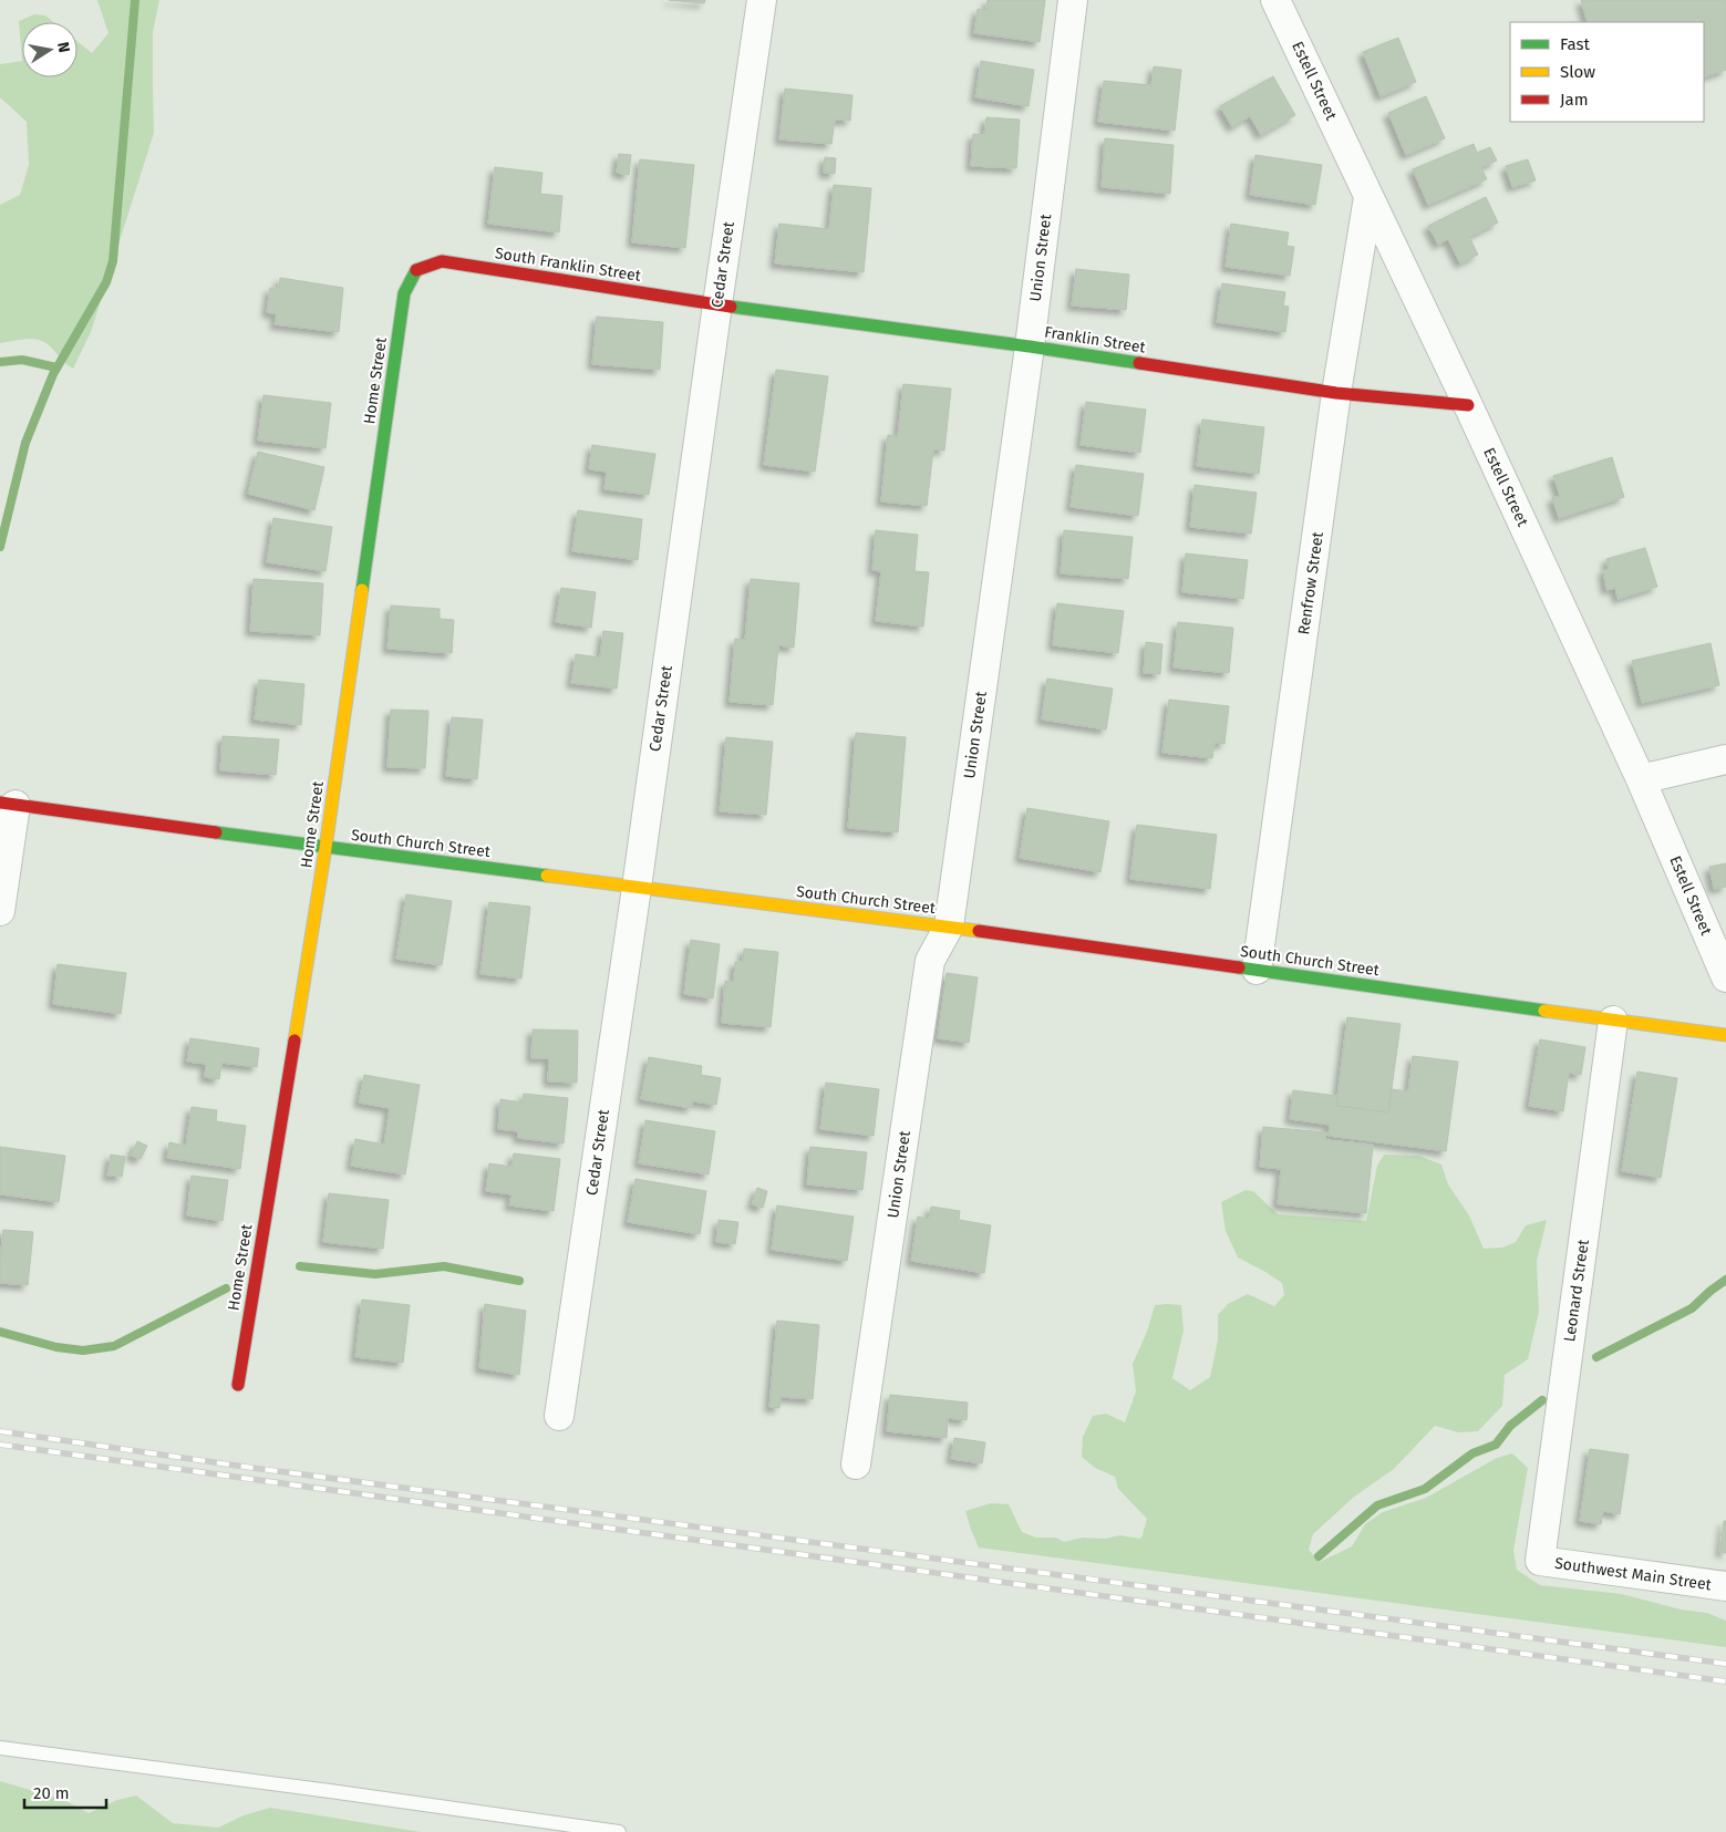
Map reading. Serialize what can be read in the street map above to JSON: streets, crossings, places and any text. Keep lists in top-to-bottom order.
{
  "streets": {
    "street": [
      "Estell Street",
      "Union Street",
      "South Franklin Street",
      "Cedar Street",
      "Franklin Street",
      "Home Street",
      "Renfrow Street",
      "South Church Street",
      "Leonard Street",
      "Southwest Main Street"
    ]
  },
  "crossings": [
    ["Estell Street", "Franklin Street"],
    ["Estell Street", "Renfrow Street"],
    ["Union Street", "Franklin Street"],
    ["Union Street", "South Church Street"],
    ["South Franklin Street", "Cedar Street"],
    ["South Franklin Street", "Franklin Street"],
    ["South Franklin Street", "Home Street"],
    ["Cedar Street", "Franklin Street"],
    ["Cedar Street", "South Church Street"],
    ["Franklin Street", "Renfrow Street"],
    ["Home Street", "South Church Street"],
    ["Renfrow Street", "South Church Street"],
    ["South Church Street", "Leonard Street"],
    ["Leonard Street", "Southwest Main Street"]
  ],
  "legend": ["Fast", "Slow", "Jam"],
  "scale_bar": "20 m",
  "north": "right"
}
